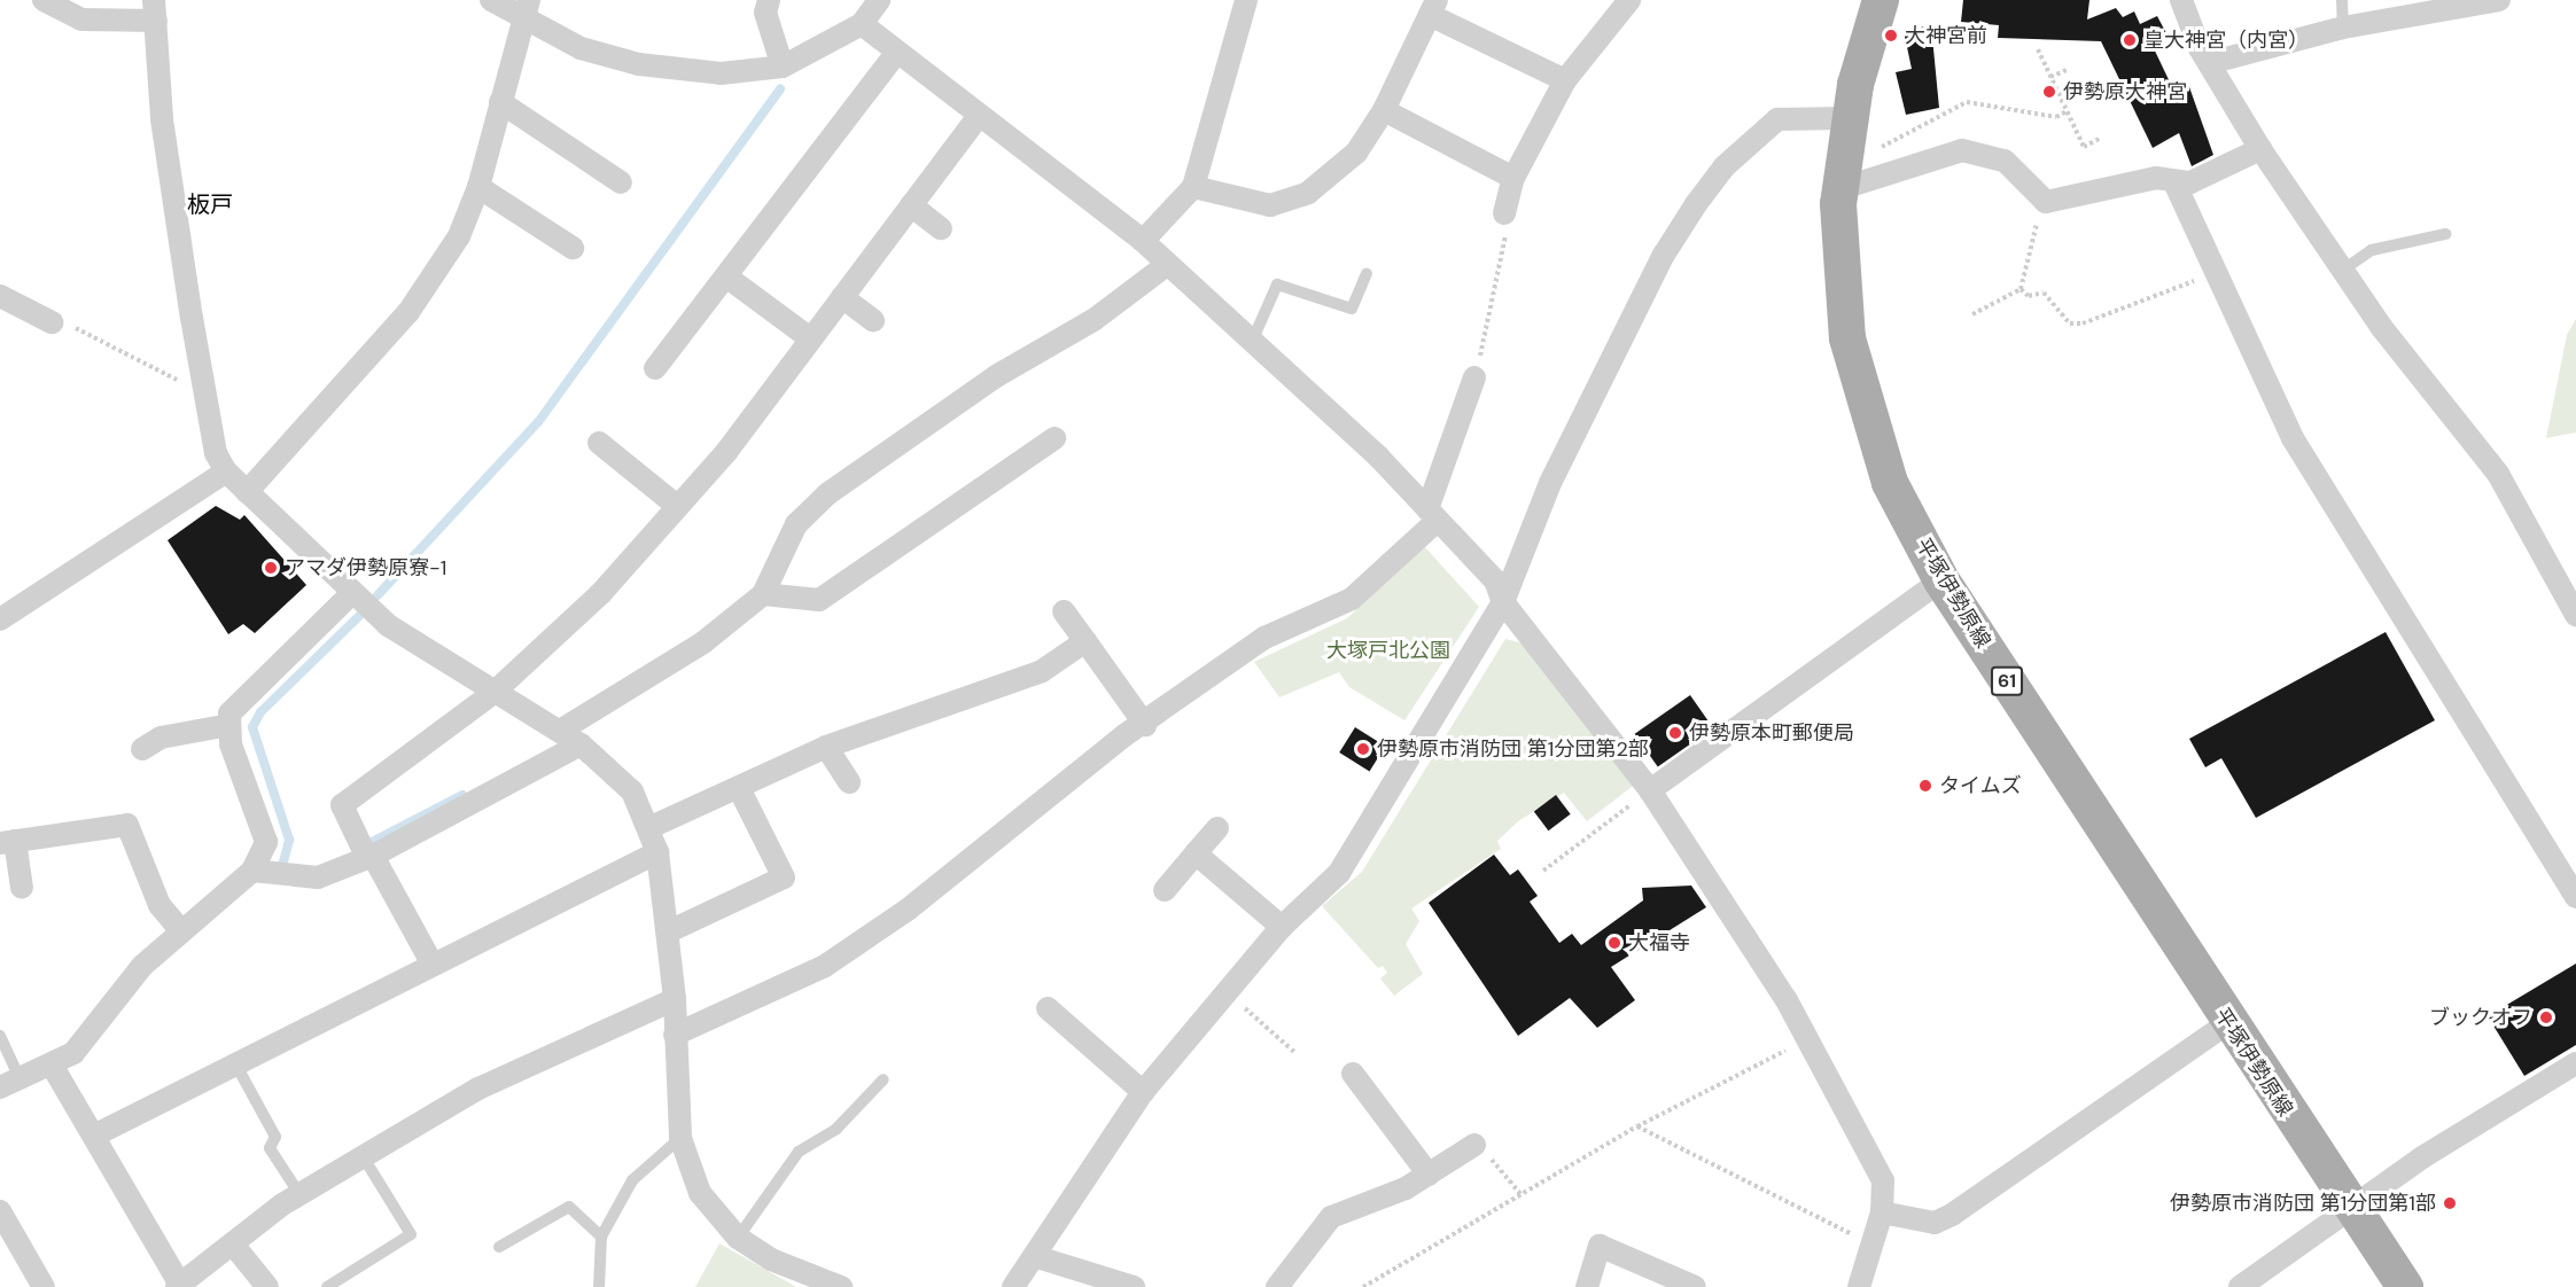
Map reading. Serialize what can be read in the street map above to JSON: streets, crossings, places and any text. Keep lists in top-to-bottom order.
{
  "streets": {
    "main road": ["平塚伊勢原線", "61"]
  },
  "districts": ["板戸"],
  "parks": ["大塚戸北公園"],
  "places": [
    "大神宮前",
    "皇大神宮（内宮）",
    "伊勢原大神宮",
    "アマダ伊勢原寮-1",
    "伊勢原本町郵便局",
    "伊勢原市消防団 第1分団第2部",
    "タイムズ",
    "大福寺",
    "ブックオフ",
    "伊勢原市消防団 第1分団第1部"
  ]
}
